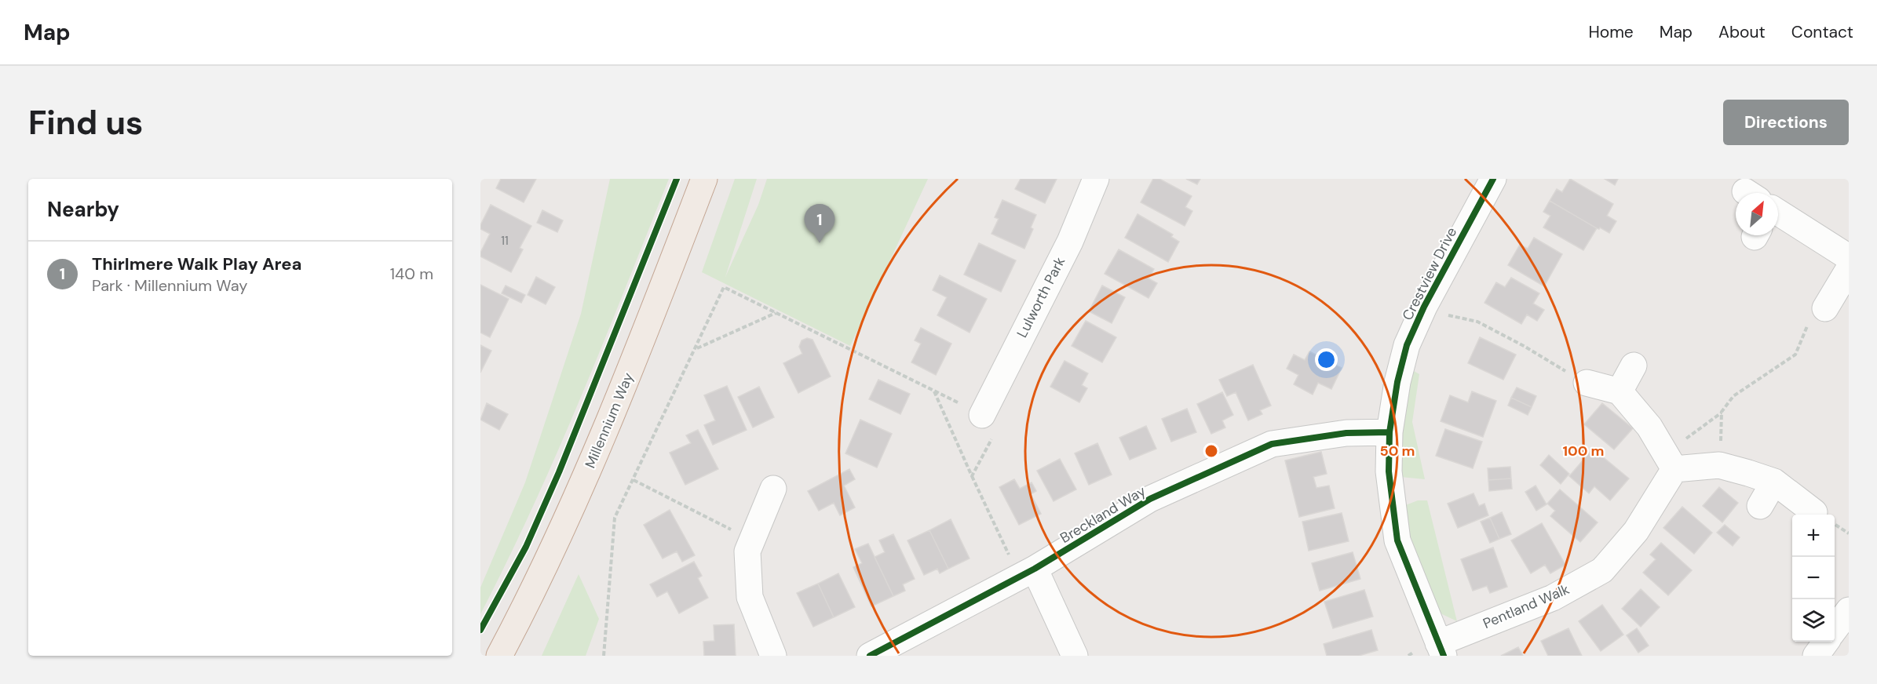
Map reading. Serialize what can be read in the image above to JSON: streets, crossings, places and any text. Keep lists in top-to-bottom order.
{
  "streets": {
    "highway": ["Millennium Way"],
    "street": [
      "Crestview Drive",
      "Lulworth Park",
      "Breckland Way",
      "Pentland Walk"
    ]
  },
  "crossings": [
    ["Crestview Drive", "Breckland Way"],
    ["Crestview Drive", "Pentland Walk"]
  ],
  "house_numbers": ["11"],
  "north": "top right",
  "page": {
    "header": "Map",
    "nav": [
      "Home",
      "Map",
      "About",
      "Contact"
    ],
    "buttons": "Directions",
    "title": "Find us",
    "heading": "Nearby",
    "pins": "1",
    "list": [
      {
        "mark": "1",
        "name": "Thirlmere Walk Play Area",
        "note": "Park · Millennium Way",
        "value": "140 m"
      }
    ],
    "map_buttons": ["+", "−"]
  },
  "rings": ["50 m", "100 m"]
}
